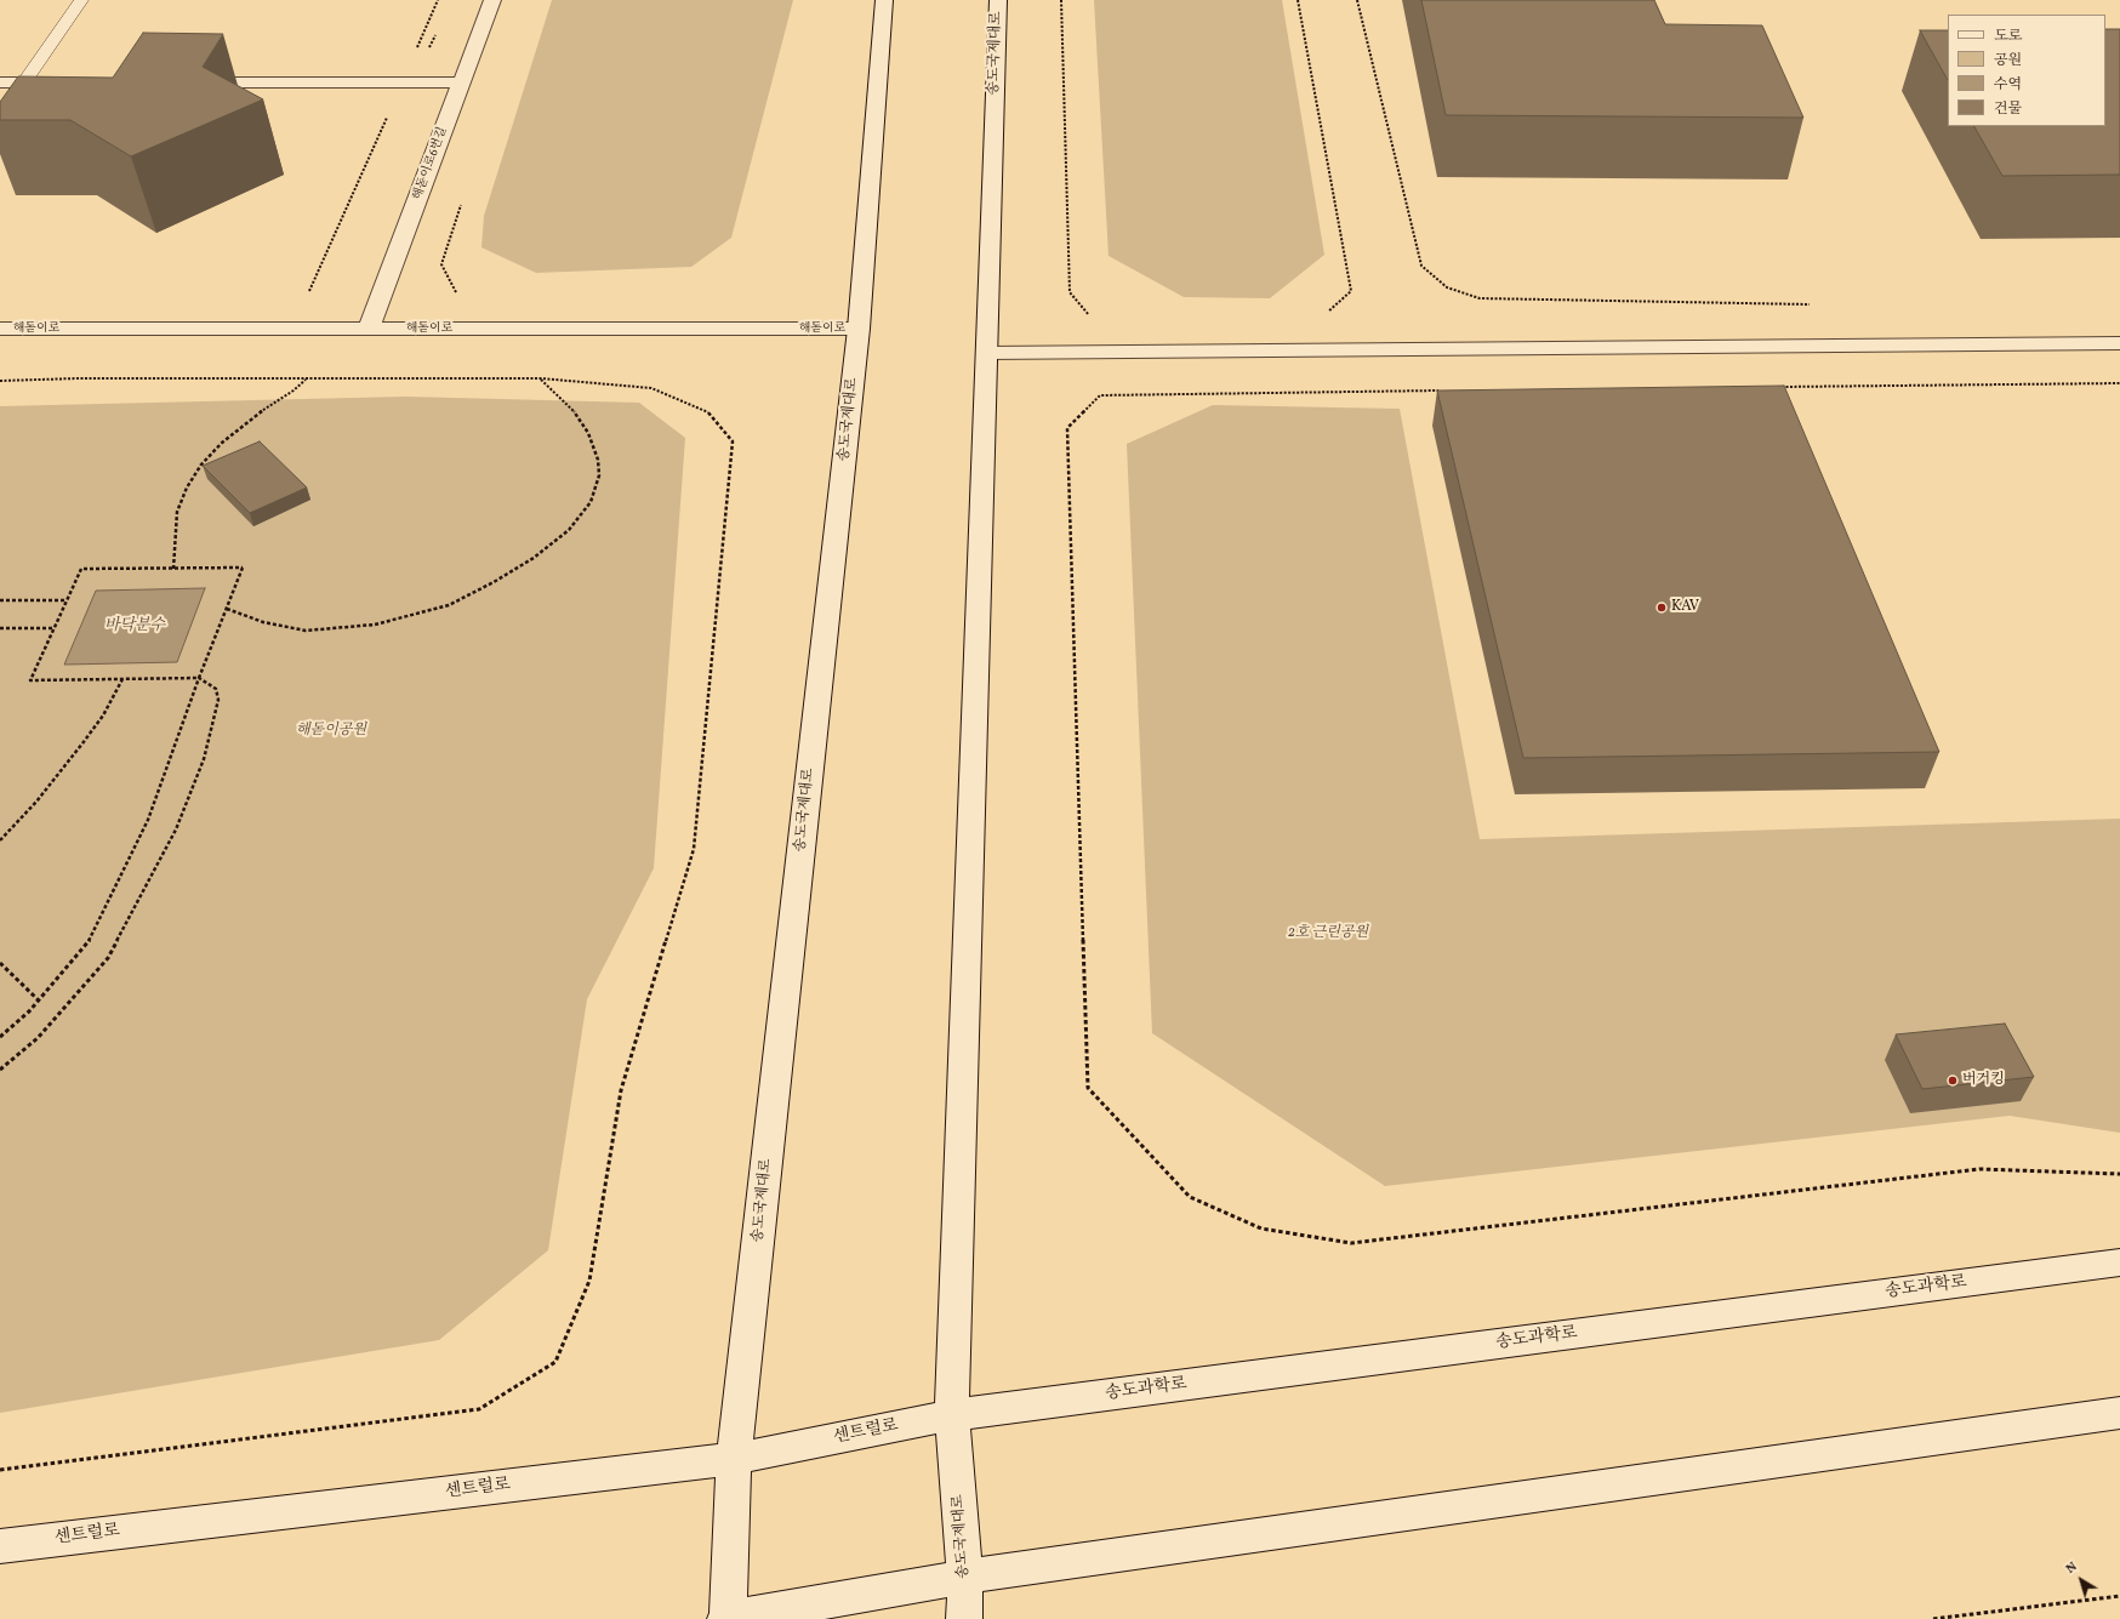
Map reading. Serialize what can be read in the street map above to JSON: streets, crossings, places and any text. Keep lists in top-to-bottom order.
{
  "streets": {
    "main road": [
      "송도국제대로",
      "해돋이로6번길",
      "해돋이로",
      "송도과학로",
      "센트럴로"
    ]
  },
  "crossings": [
    ["송도국제대로", "해돋이로"],
    ["송도국제대로", "송도과학로"],
    ["송도국제대로", "센트럴로"],
    ["해돋이로6번길", "해돋이로"],
    ["송도과학로", "센트럴로"]
  ],
  "water": ["바닥분수"],
  "parks": ["해돋이공원", "2호 근린공원"],
  "places": ["KAV", "버거킹"],
  "legend": [
    "도로",
    "공원",
    "수역",
    "건물"
  ],
  "north": "top left"
}
